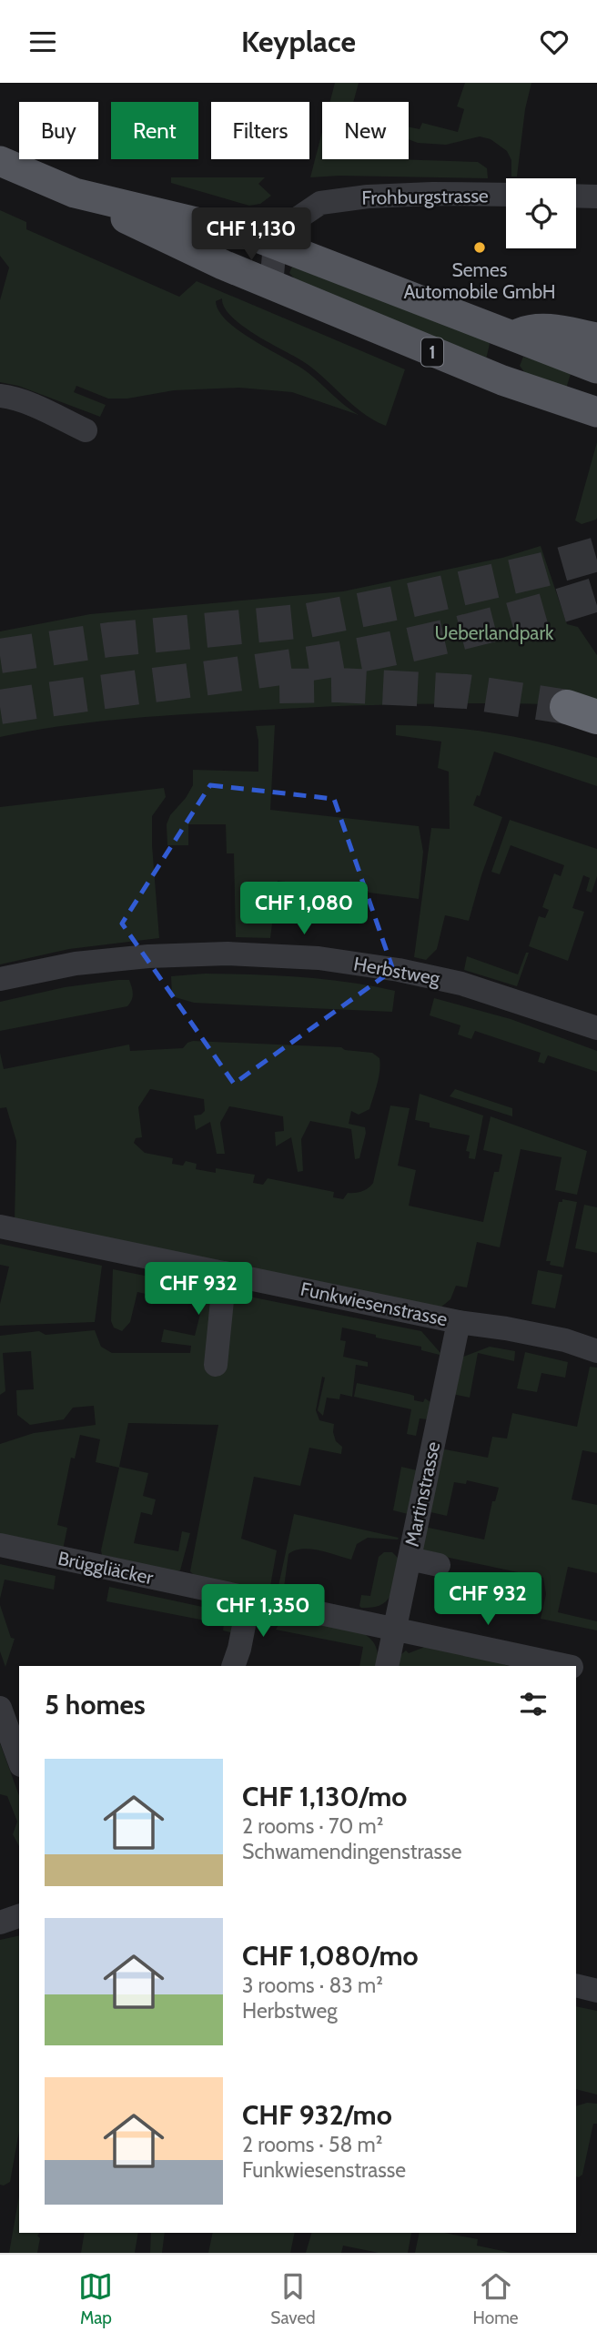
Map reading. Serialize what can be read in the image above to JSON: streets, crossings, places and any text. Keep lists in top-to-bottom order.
{
  "streets": {
    "main road": ["1"],
    "street": [
      "Frohburgstrasse",
      "Herbstweg",
      "Funkwiesenstrasse",
      "Martinstrasse",
      "Brüggliäcker"
    ]
  },
  "crossings": [
    ["Frohburgstrasse", "1"],
    ["Funkwiesenstrasse", "Martinstrasse"],
    ["Martinstrasse", "Brüggliäcker"]
  ],
  "parks": ["Ueberlandpark"],
  "places": ["Semes Automobile GmbH"],
  "page": {
    "header": "Keyplace",
    "chip": [
      "Buy",
      "Rent",
      "Filters",
      "New"
    ],
    "price": [
      "CHF 1,130",
      "CHF 1,080",
      "CHF 932",
      "CHF 932",
      "CHF 1,350"
    ],
    "heading": "5 homes",
    "list": [
      {
        "name": "CHF 1,130/mo",
        "note": "2 rooms · 70 m² · Schwamendingenstrasse"
      },
      {
        "name": "CHF 1,080/mo",
        "note": "3 rooms · 83 m² · Herbstweg"
      },
      {
        "name": "CHF 932/mo",
        "note": "2 rooms · 58 m² · Funkwiesenstrasse"
      }
    ],
    "tabs": ["Map", "Saved", "Home"]
  }
}
